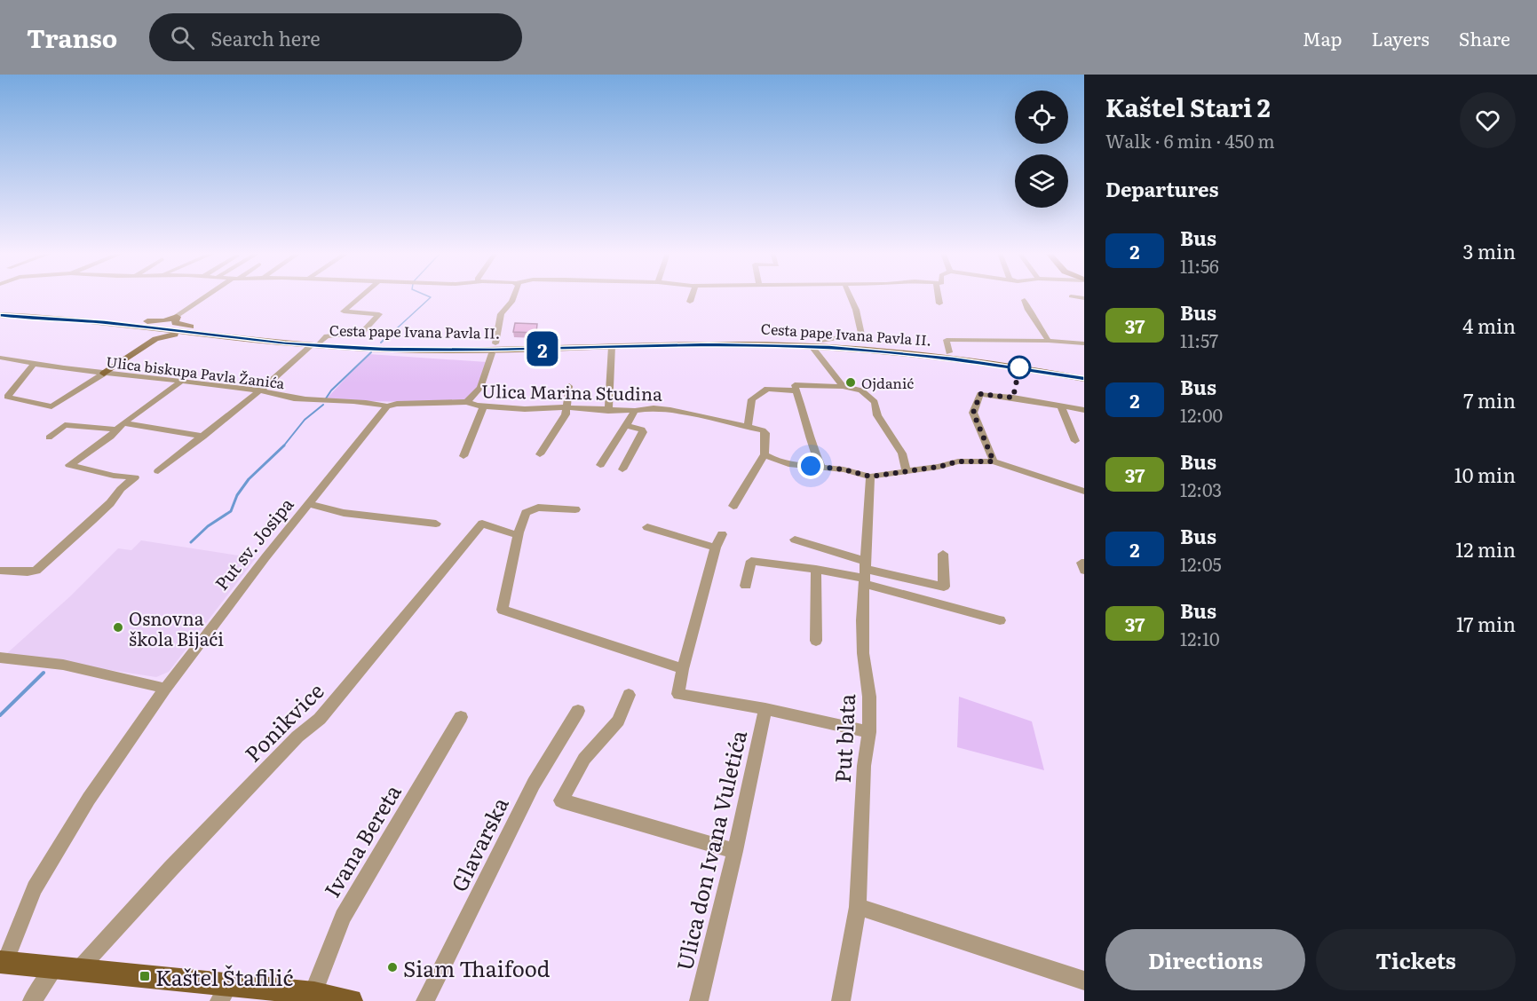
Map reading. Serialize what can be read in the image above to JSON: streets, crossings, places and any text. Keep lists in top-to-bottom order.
{
  "streets": {
    "main road": ["Cesta pape Ivana Pavla II."],
    "street": [
      "Ulica biskupa Pavla Žanića",
      "Ulica Marina Studina",
      "Put sv. Josipa",
      "Ponikvice",
      "Put blata",
      "Ivana Bereta",
      "Glavarska",
      "Ulica don Ivana Vuletića"
    ]
  },
  "crossings": [
    ["Ulica biskupa Pavla Žanića", "Put sv. Josipa"]
  ],
  "places": {
    "other": ["Ojdanić", "Osnovna škola Bijaći", "Siam Thaifood"],
    "transit": ["Kaštel Štafilić"]
  },
  "lines": ["bus line 2"],
  "page": {
    "header": "Transo",
    "search": "Search here",
    "nav": ["Map", "Layers", "Share"],
    "on_map": "2",
    "heading": [
      ["Kaštel Stari 2", "Walk · 6 min · 450 m"],
      "Departures"
    ],
    "list": [
      {
        "mark": "2",
        "name": "Bus",
        "note": "11:56",
        "value": "3 min"
      },
      {
        "mark": "37",
        "name": "Bus",
        "note": "11:57",
        "value": "4 min"
      },
      {
        "mark": "2",
        "name": "Bus",
        "note": "12:00",
        "value": "7 min"
      },
      {
        "mark": "37",
        "name": "Bus",
        "note": "12:03",
        "value": "10 min"
      },
      {
        "mark": "2",
        "name": "Bus",
        "note": "12:05",
        "value": "12 min"
      },
      {
        "mark": "37",
        "name": "Bus",
        "note": "12:10",
        "value": "17 min"
      }
    ],
    "buttons": ["Directions", "Tickets"]
  }
}
